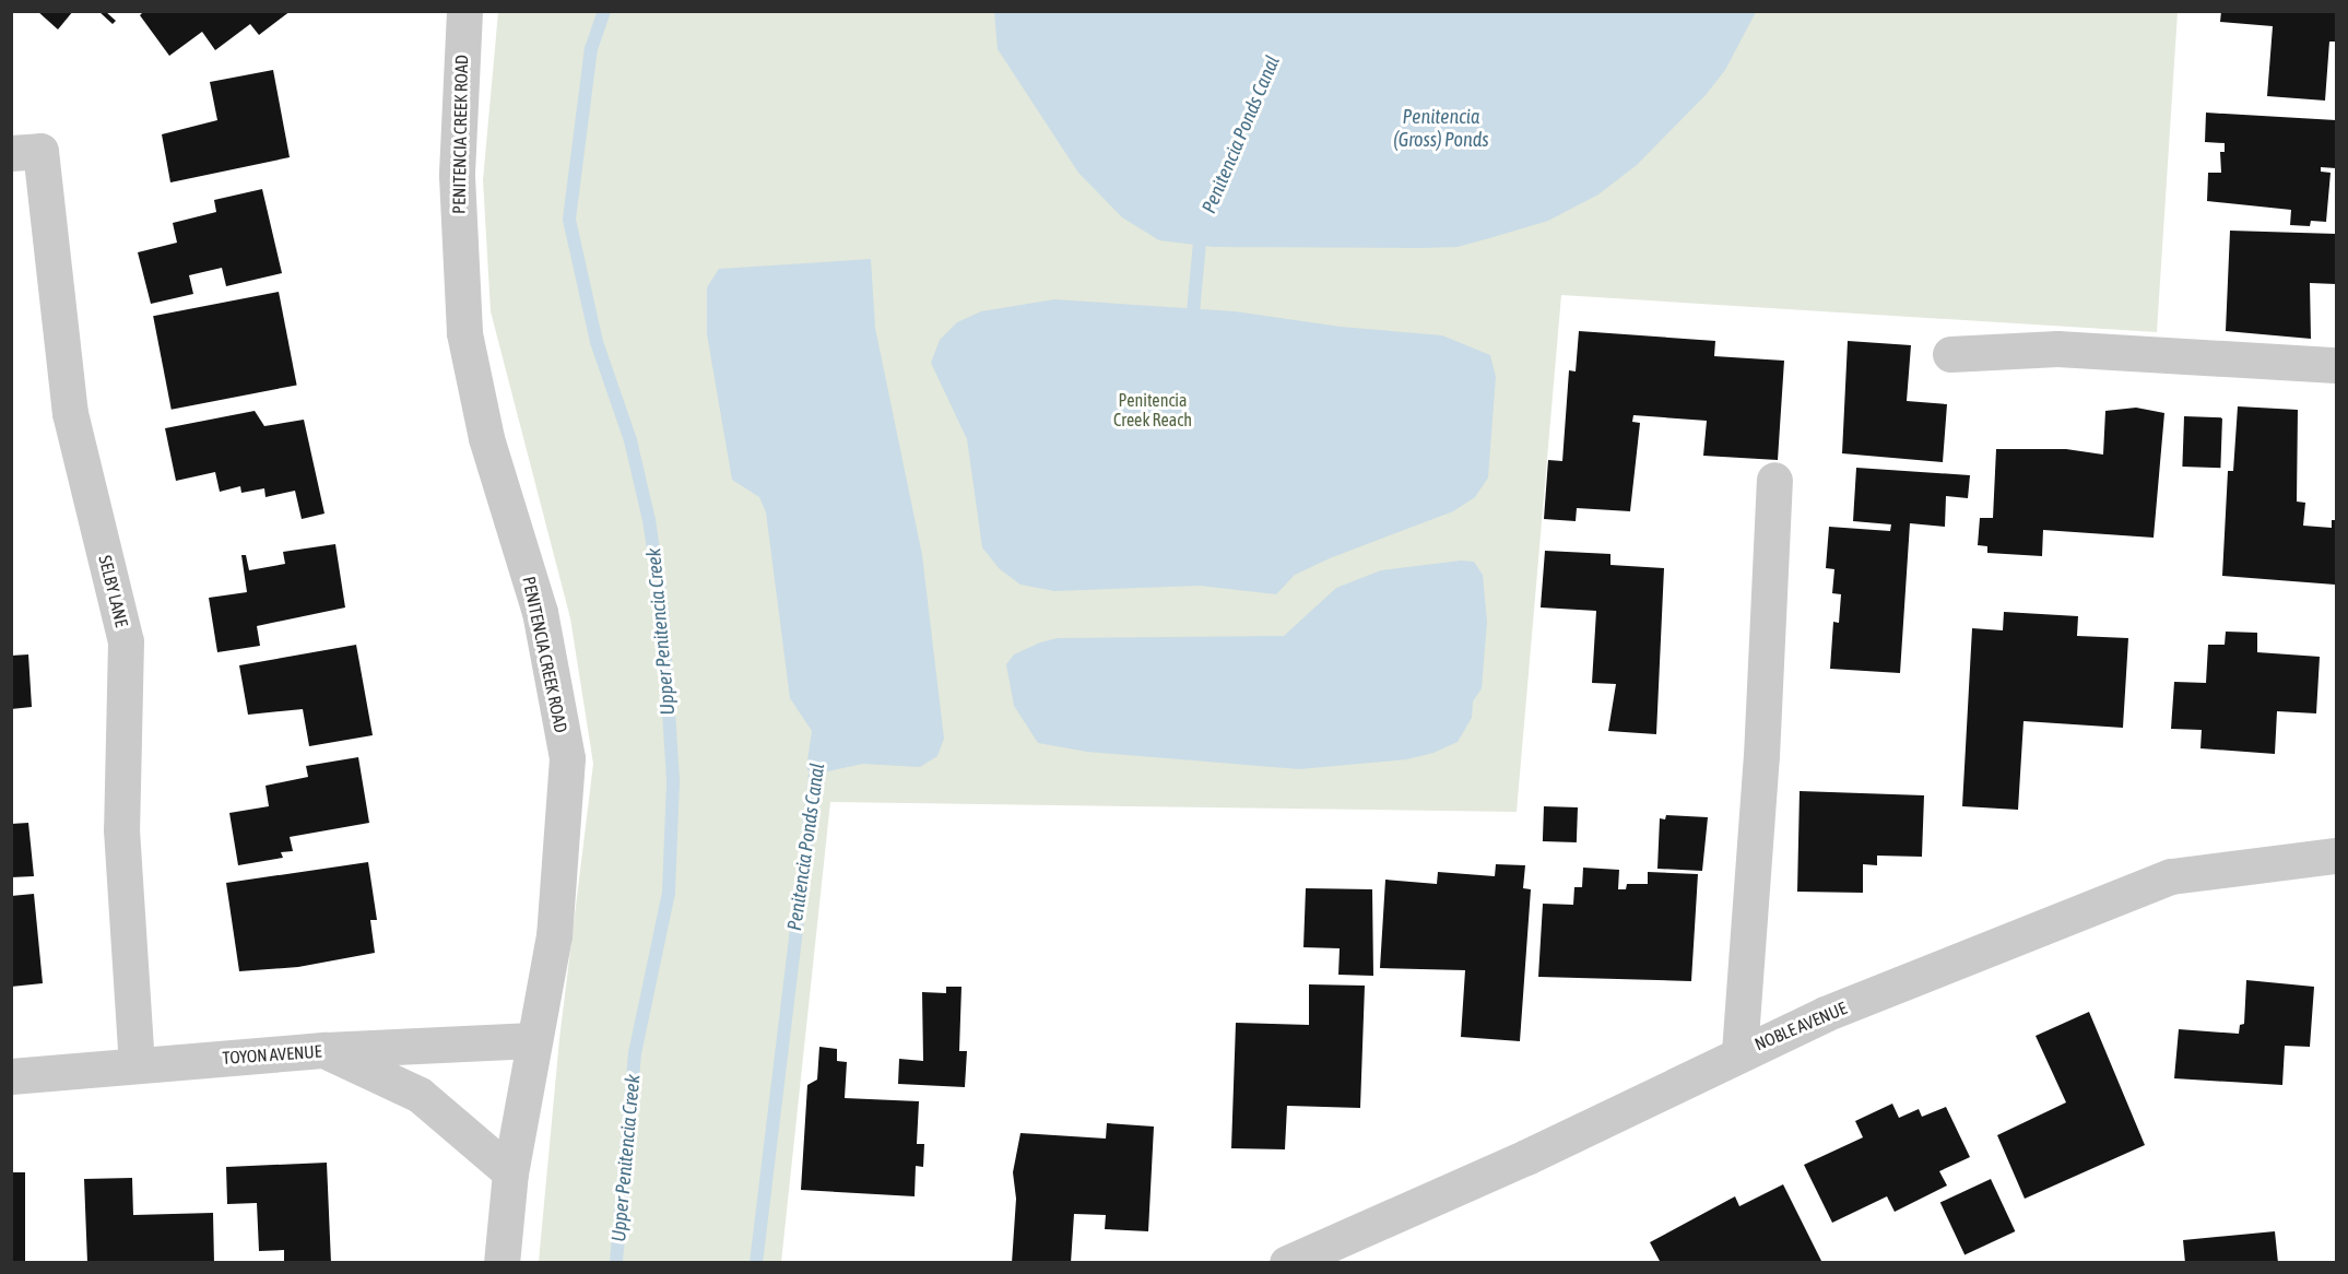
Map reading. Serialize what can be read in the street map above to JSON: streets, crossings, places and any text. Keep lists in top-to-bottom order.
{
  "streets": {
    "street": [
      "PENITENCIA CREEK ROAD",
      "SELBY LANE",
      "NOBLE AVENUE",
      "TOYON AVENUE"
    ]
  },
  "crossings": [
    ["PENITENCIA CREEK ROAD", "TOYON AVENUE"],
    ["SELBY LANE", "TOYON AVENUE"]
  ],
  "water": ["Penitencia (Gross) Ponds", "Penitencia Ponds Canal", "Upper Penitencia Creek"],
  "parks": ["Penitencia Creek Reach"]
}
